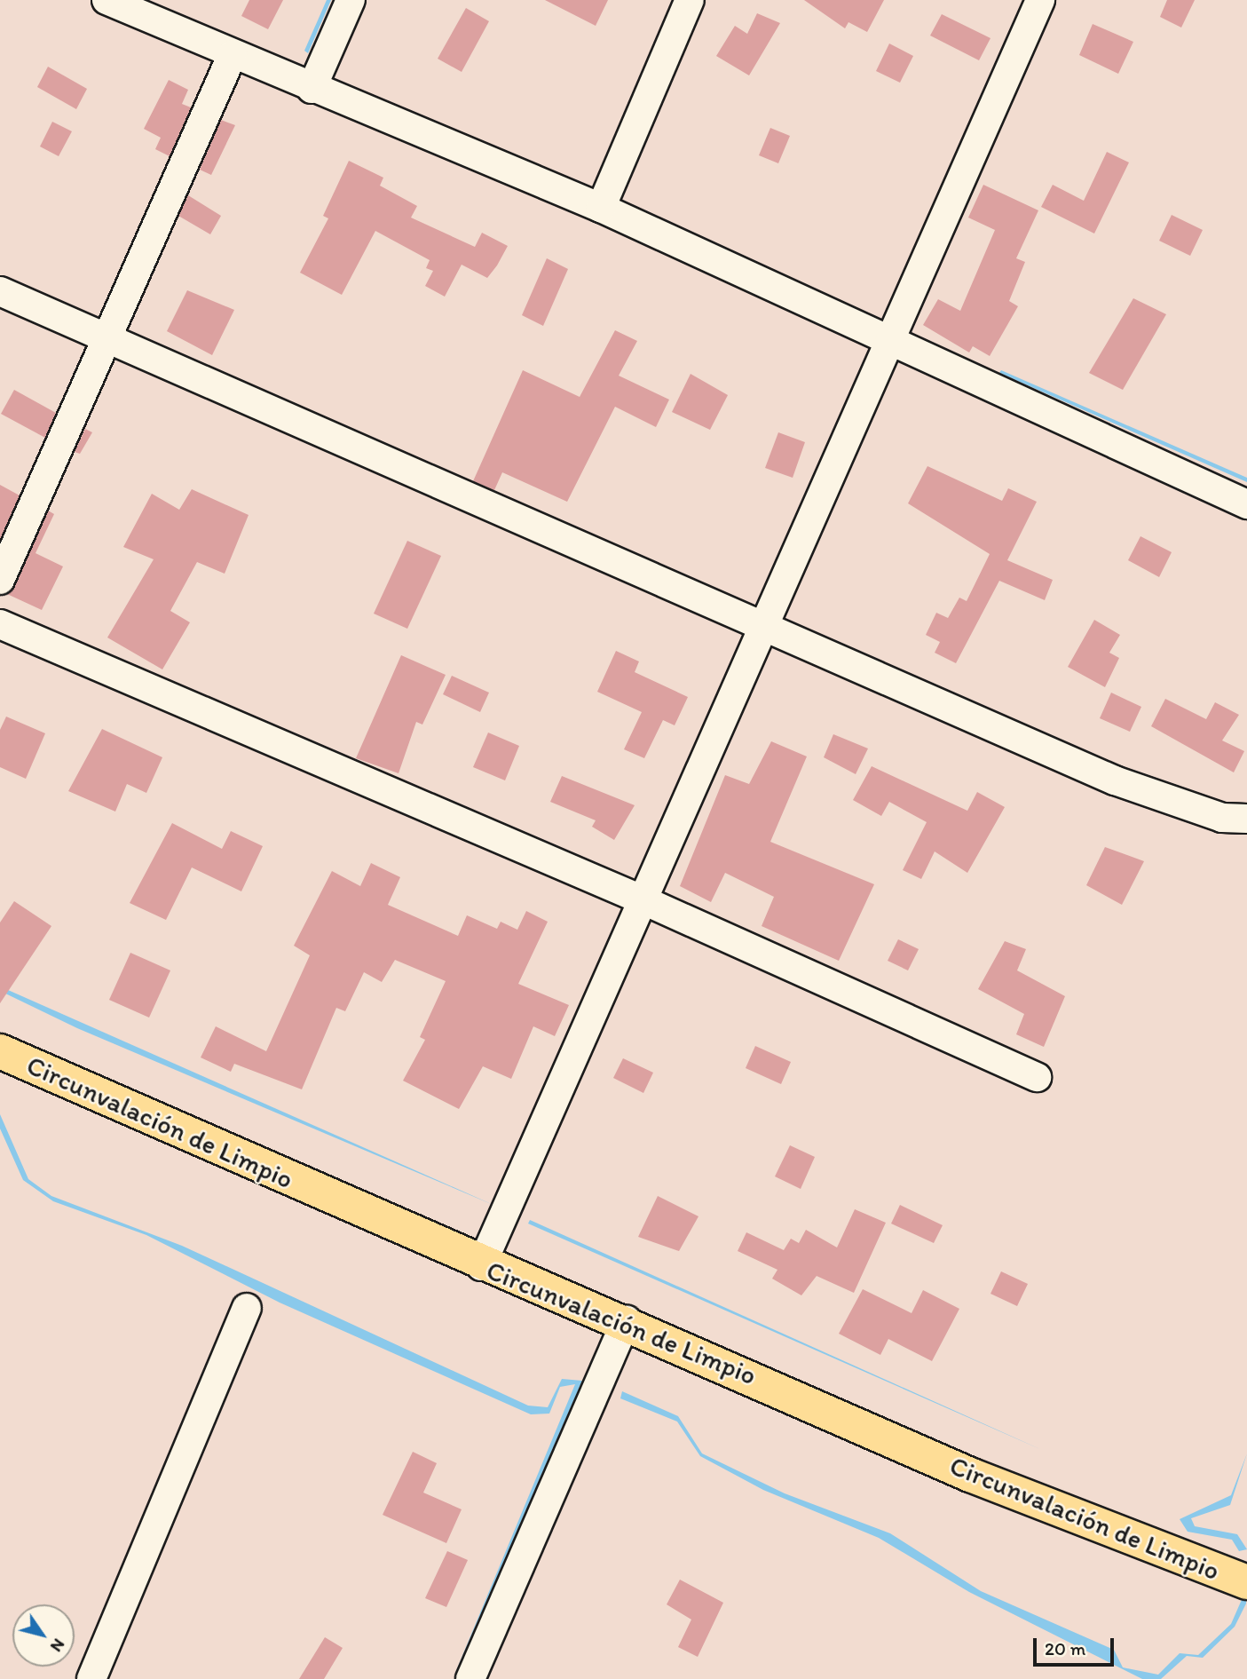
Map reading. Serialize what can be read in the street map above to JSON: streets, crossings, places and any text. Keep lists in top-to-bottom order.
{
  "streets": {
    "highway": ["Circunvalación de Limpio"]
  },
  "scale_bar": "20 m",
  "north": "bottom right"
}
